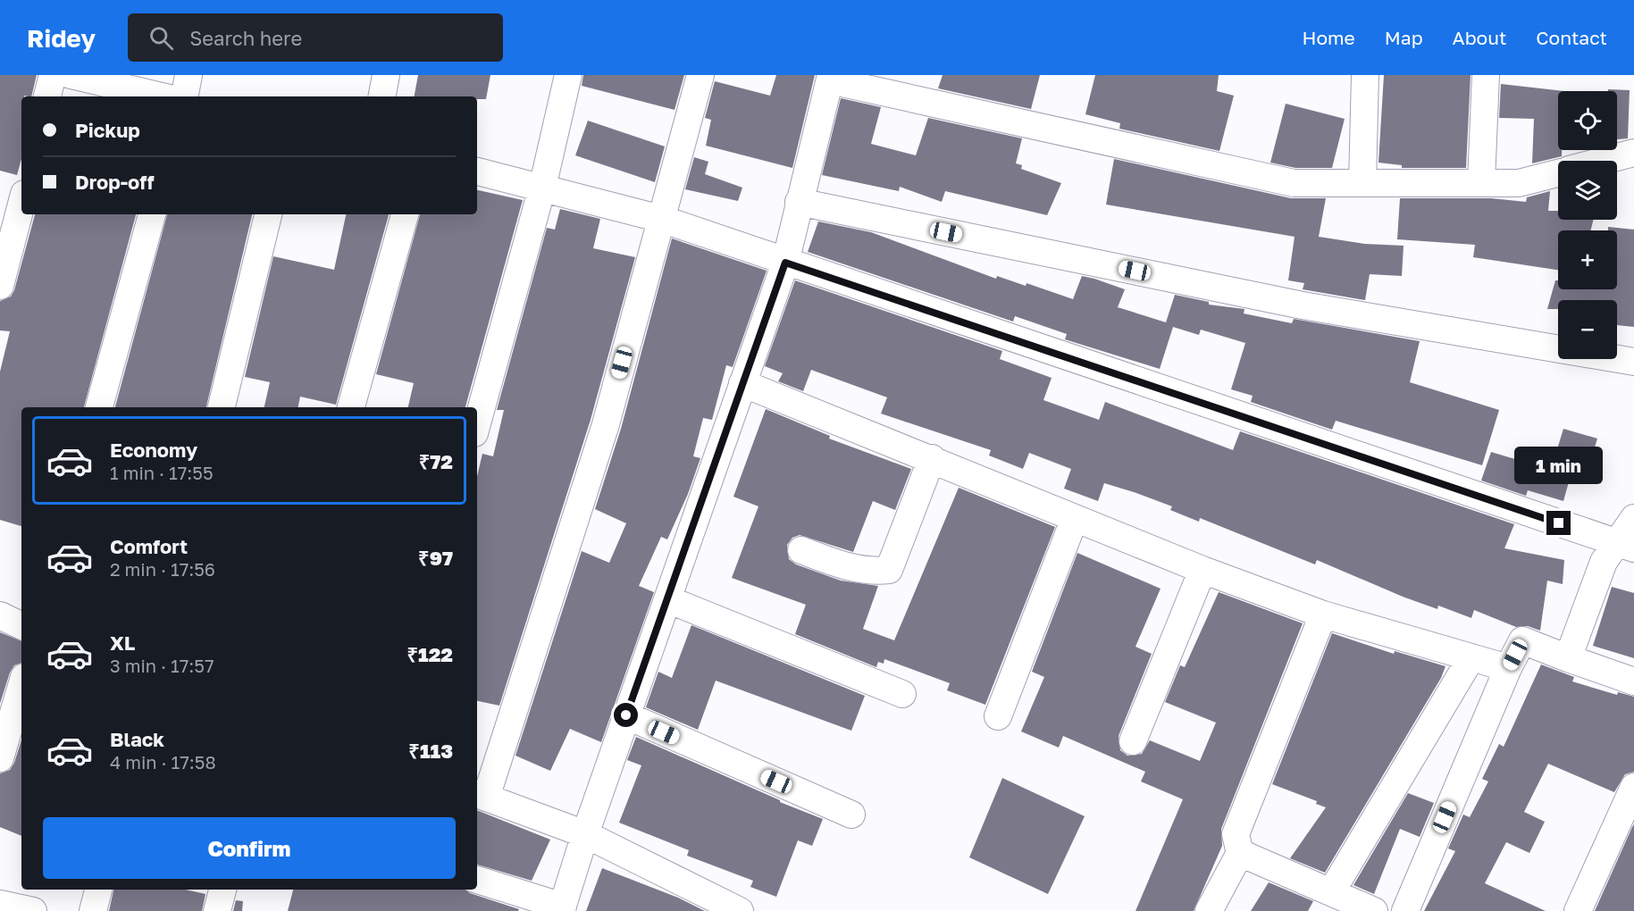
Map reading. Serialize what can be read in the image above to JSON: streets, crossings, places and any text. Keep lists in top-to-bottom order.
{
  "page": {
    "header": "Ridey",
    "search": "Search here",
    "nav": [
      "Home",
      "Map",
      "About",
      "Contact"
    ],
    "map_buttons": ["+", "−"],
    "banner": ["Pickup", "Drop-off"],
    "list": [
      {
        "name": "Economy",
        "note": "1 min · 17:55",
        "value": "₹72"
      },
      {
        "name": "Comfort",
        "note": "2 min · 17:56",
        "value": "₹97"
      },
      {
        "name": "XL",
        "note": "3 min · 17:57",
        "value": "₹122"
      },
      {
        "name": "Black",
        "note": "4 min · 17:58",
        "value": "₹113"
      }
    ],
    "bubble": "1 min",
    "buttons": "Confirm"
  }
}
